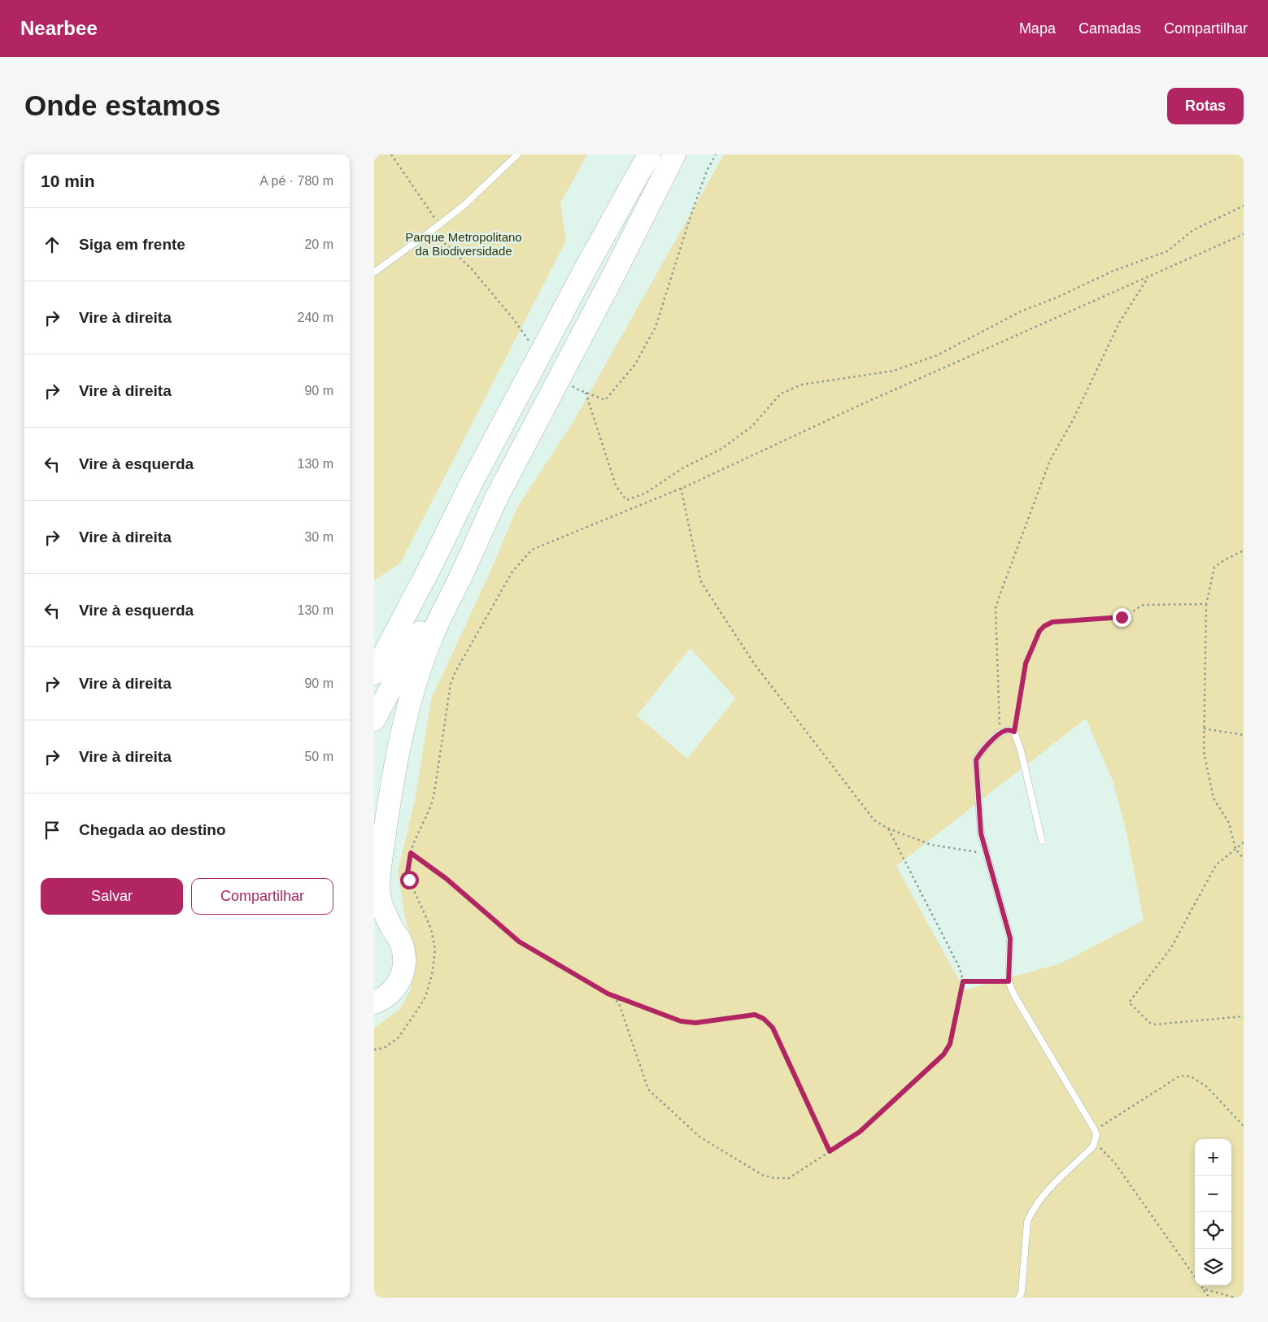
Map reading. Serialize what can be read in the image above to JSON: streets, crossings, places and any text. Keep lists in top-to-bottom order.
{
  "parks": ["Parque Metropolitano da Biodiversidade"],
  "page": {
    "header": "Nearbee",
    "nav": ["Mapa", "Camadas", "Compartilhar"],
    "buttons": [
      "Rotas",
      ["Salvar", "Compartilhar"]
    ],
    "title": "Onde estamos",
    "heading": ["10 min", "A pé · 780 m"],
    "list": [
      ["Siga em frente", "20 m"],
      ["Vire à direita", "240 m"],
      ["Vire à direita", "90 m"],
      ["Vire à esquerda", "130 m"],
      ["Vire à direita", "30 m"],
      ["Vire à esquerda", "130 m"],
      ["Vire à direita", "90 m"],
      ["Vire à direita", "50 m"],
      "Chegada ao destino"
    ],
    "map_buttons": ["+", "−"]
  }
}
